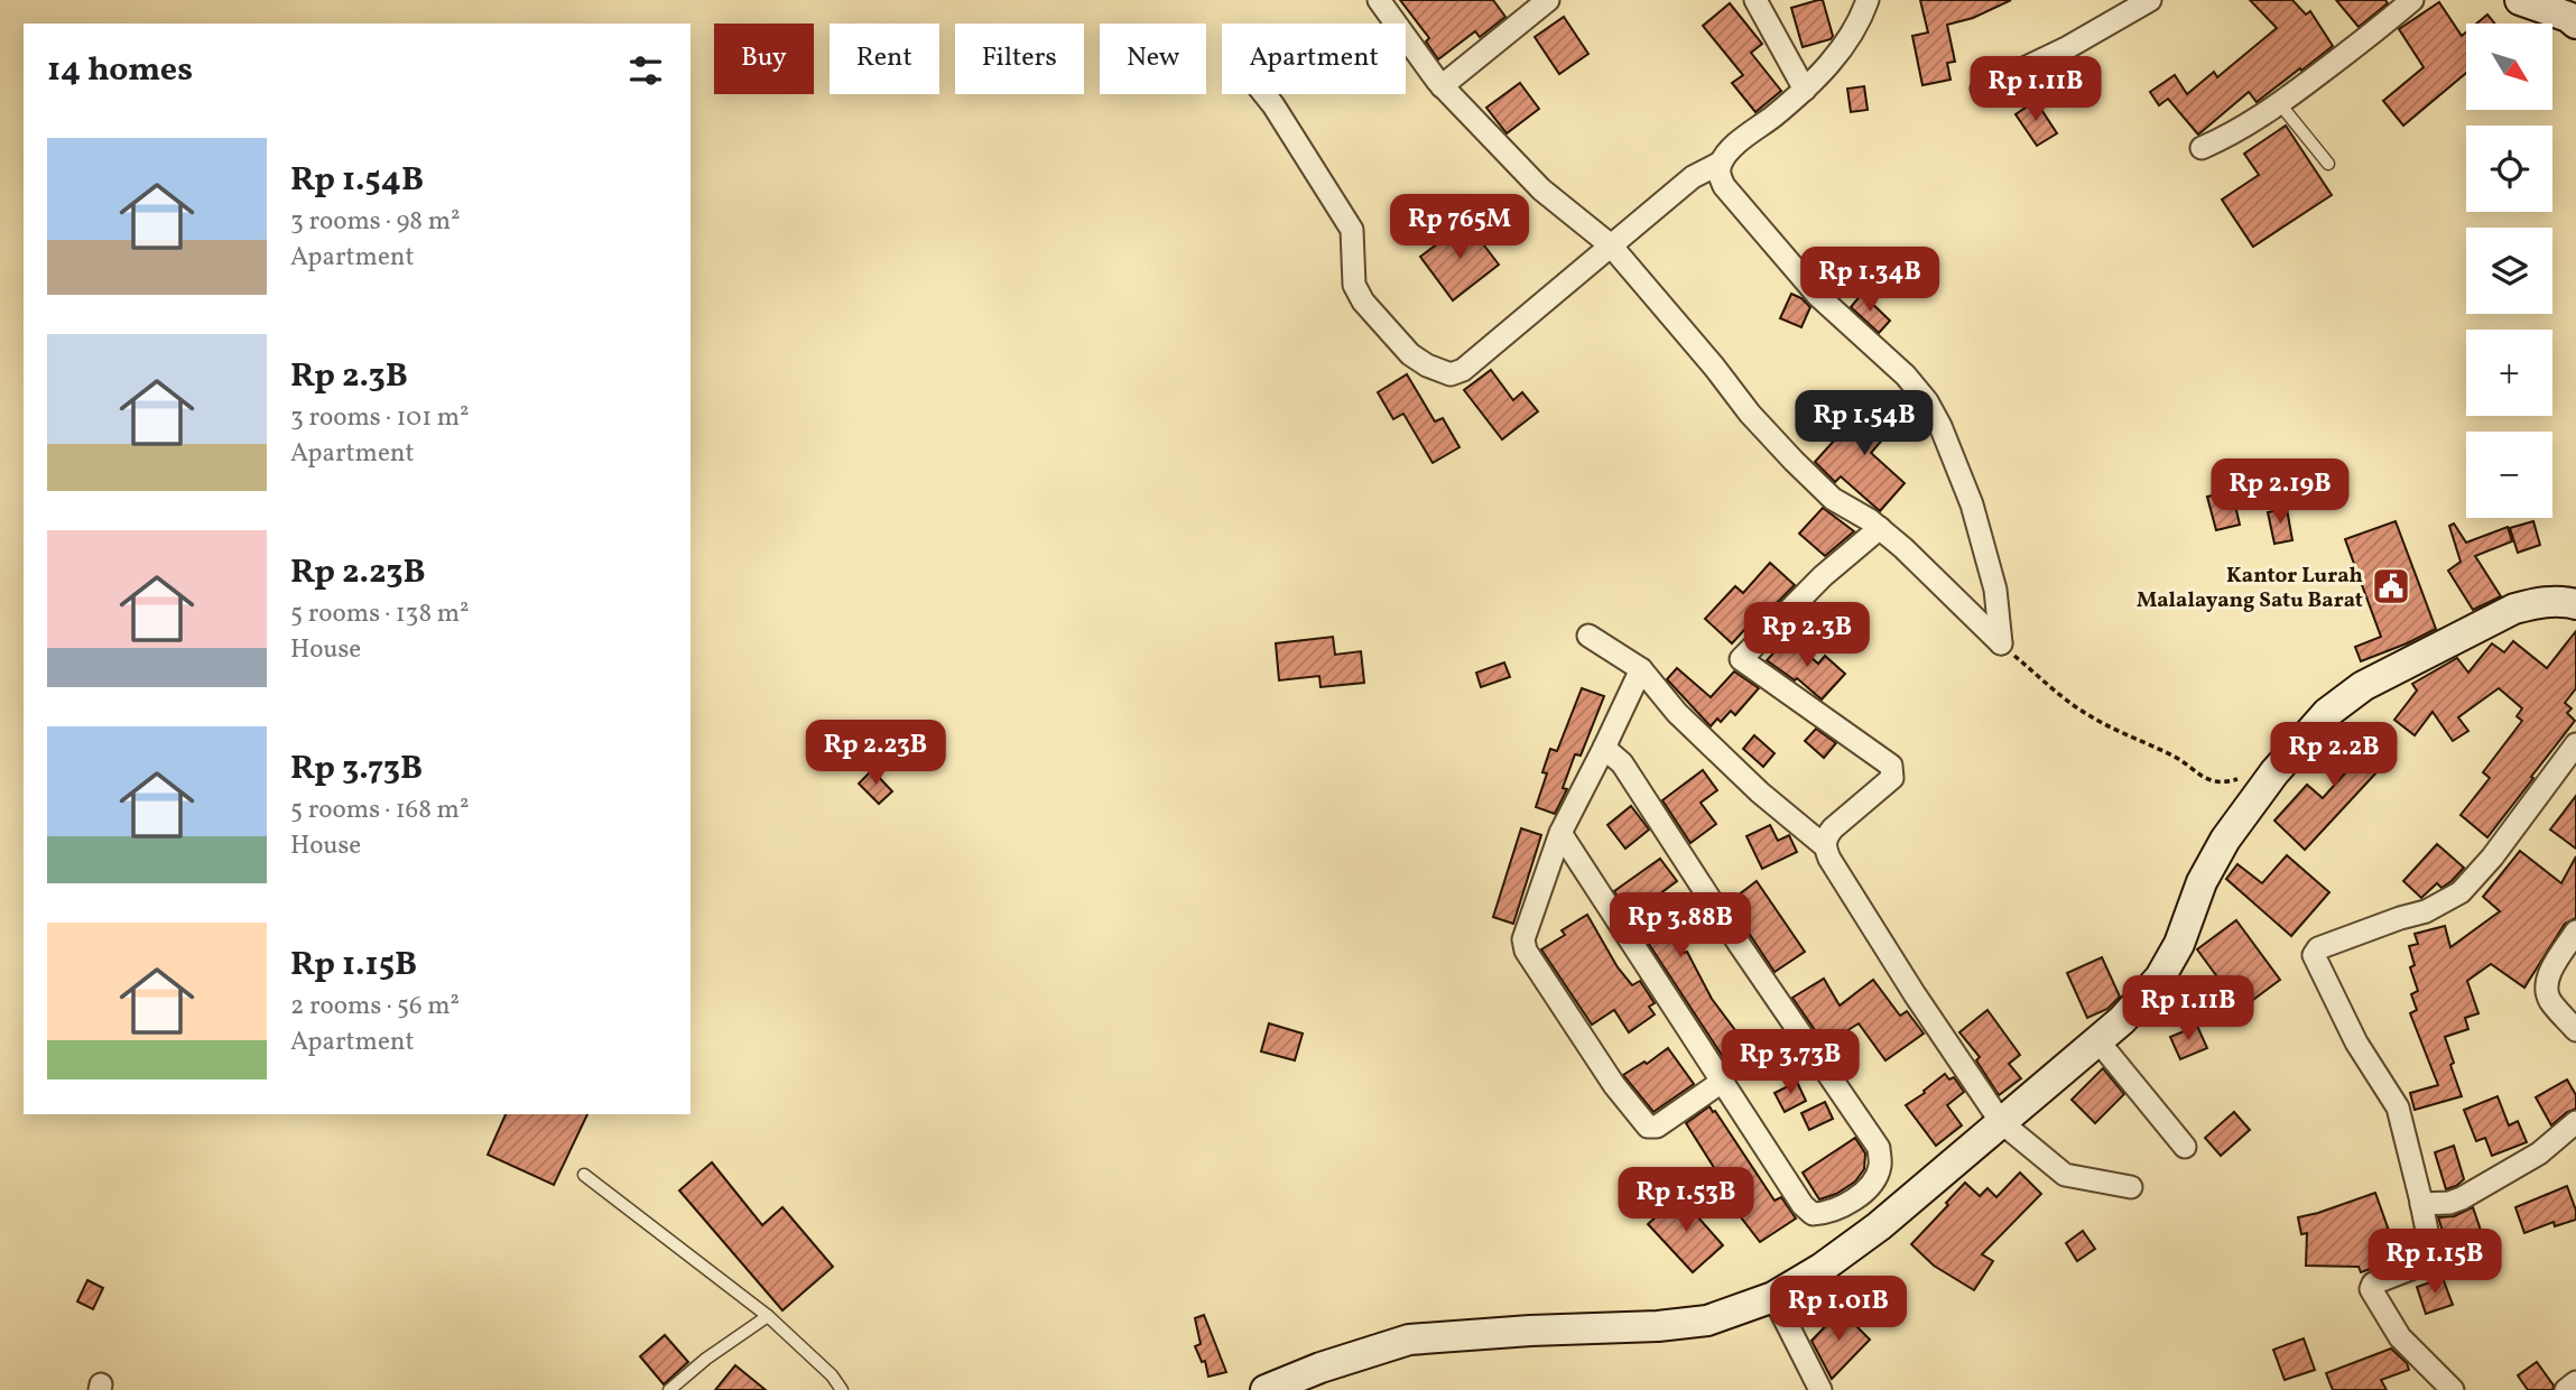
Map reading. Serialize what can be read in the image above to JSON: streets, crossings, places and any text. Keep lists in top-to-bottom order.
{
  "places": {
    "public building": ["Kantor Lurah Malalayang Satu Barat"]
  },
  "north": "bottom right",
  "page": {
    "map_buttons": ["+", "−"],
    "chip": [
      "Buy",
      "Rent",
      "Filters",
      "New",
      "Apartment"
    ],
    "heading": "14 homes",
    "price": [
      "Rp 1.11B",
      "Rp 765M",
      "Rp 1.34B",
      "Rp 1.54B",
      "Rp 2.19B",
      "Rp 2.3B",
      "Rp 2.23B",
      "Rp 2.2B",
      "Rp 3.88B",
      "Rp 1.11B",
      "Rp 3.73B",
      "Rp 1.53B",
      "Rp 1.15B",
      "Rp 1.01B"
    ],
    "list": [
      {
        "name": "Rp 1.54B",
        "note": "3 rooms · 98 m² · Apartment"
      },
      {
        "name": "Rp 2.3B",
        "note": "3 rooms · 101 m² · Apartment"
      },
      {
        "name": "Rp 2.23B",
        "note": "5 rooms · 138 m² · House"
      },
      {
        "name": "Rp 3.73B",
        "note": "5 rooms · 168 m² · House"
      },
      {
        "name": "Rp 1.15B",
        "note": "2 rooms · 56 m² · Apartment"
      }
    ]
  }
}
